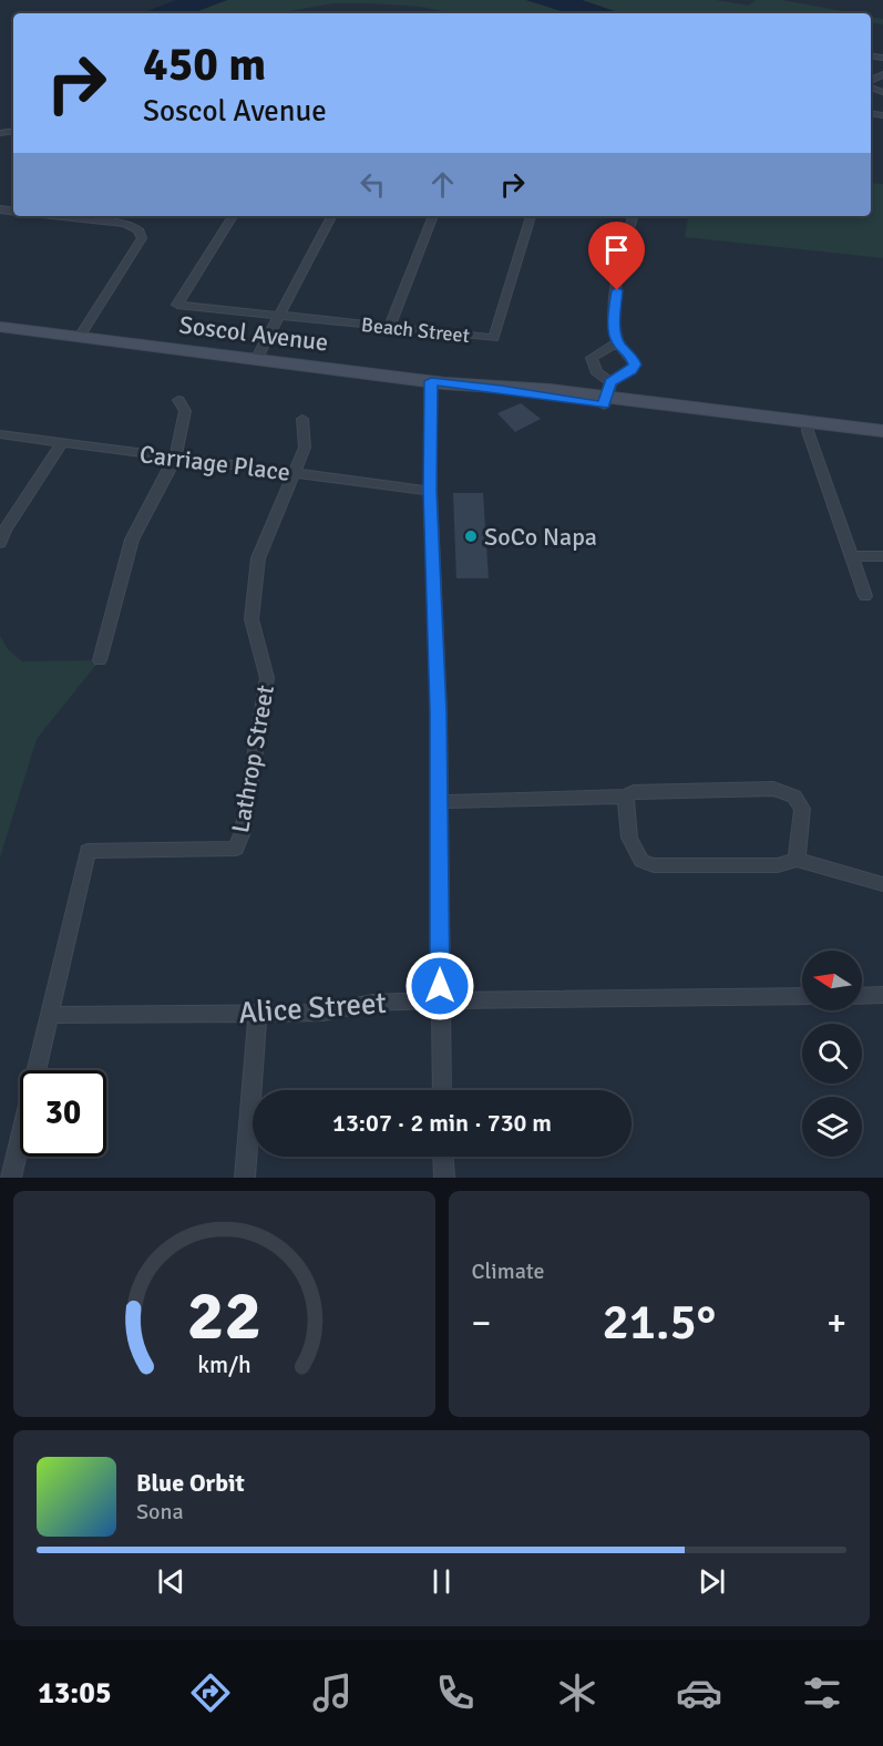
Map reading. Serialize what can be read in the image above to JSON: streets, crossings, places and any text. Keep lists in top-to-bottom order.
{
  "streets": {
    "main road": ["Soscol Avenue"],
    "street": [
      "Beach Street",
      "Carriage Place",
      "Lathrop Street",
      "Alice Street"
    ]
  },
  "crossings": [
    ["Carriage Place", "Lathrop Street"],
    ["Lathrop Street", "Alice Street"]
  ],
  "places": ["SoCo Napa"],
  "north": "left",
  "page": {
    "turn": ["450 m", "Soscol Avenue"],
    "limit": "30",
    "trip": "13:07 · 2 min · 730 m",
    "tile": "Climate",
    "heat": ["−", "21.5°", "+"],
    "song": ["Blue Orbit", "Sona"],
    "tabs": "13:05",
    "gauge": ["22", "km/h"]
  }
}
